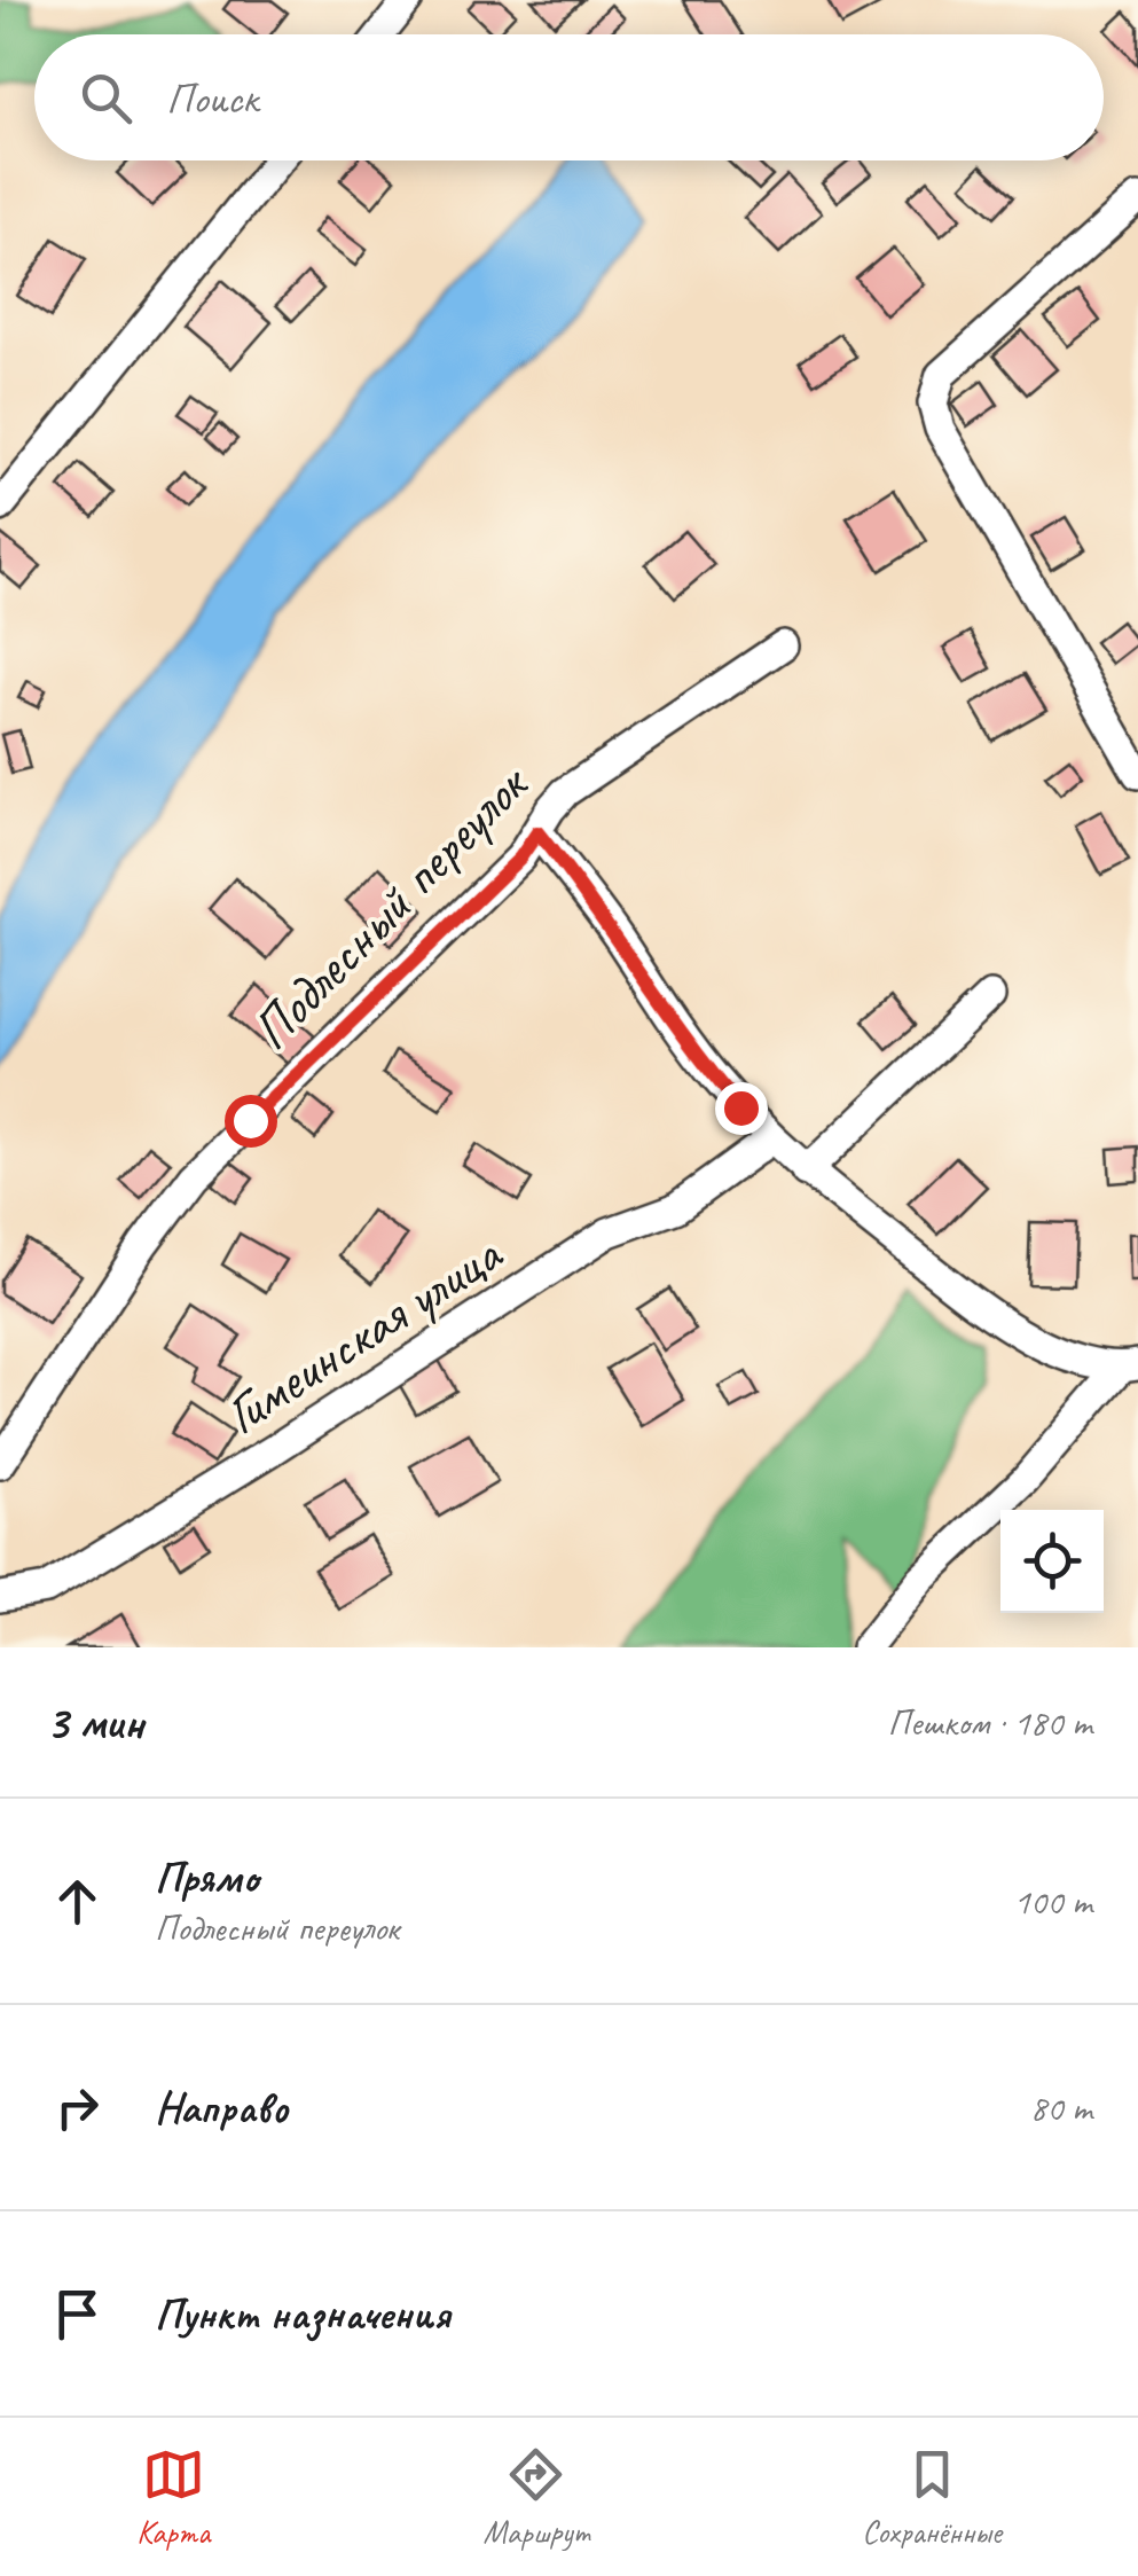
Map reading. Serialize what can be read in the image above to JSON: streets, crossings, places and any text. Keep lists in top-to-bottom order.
{
  "streets": {
    "street": ["Подлесный переулок", "Гимеинская улица"]
  },
  "page": {
    "search": "Поиск",
    "heading": ["3 мин", "Пешком · 180 m"],
    "list": [
      ["Прямо", "Подлесный переулок", "100 m"],
      ["Направо", "80 m"],
      "Пункт назначения"
    ],
    "nav": ["Карта", "Маршрут", "Сохранённые"]
  }
}
